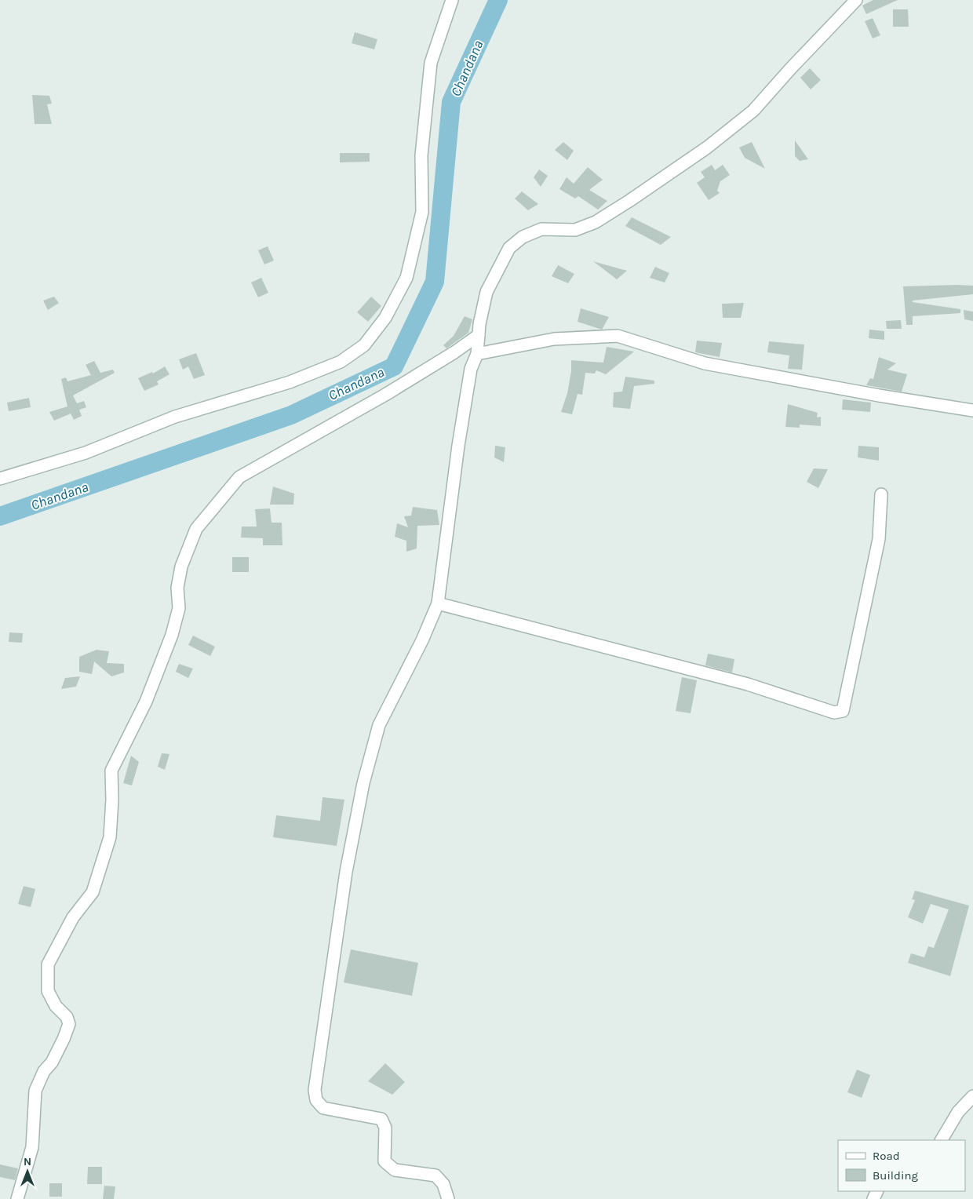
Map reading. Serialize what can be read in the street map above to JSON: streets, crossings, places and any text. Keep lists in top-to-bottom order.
{
  "water": ["Chandana"],
  "legend": ["Road", "Building"],
  "north": "top"
}
